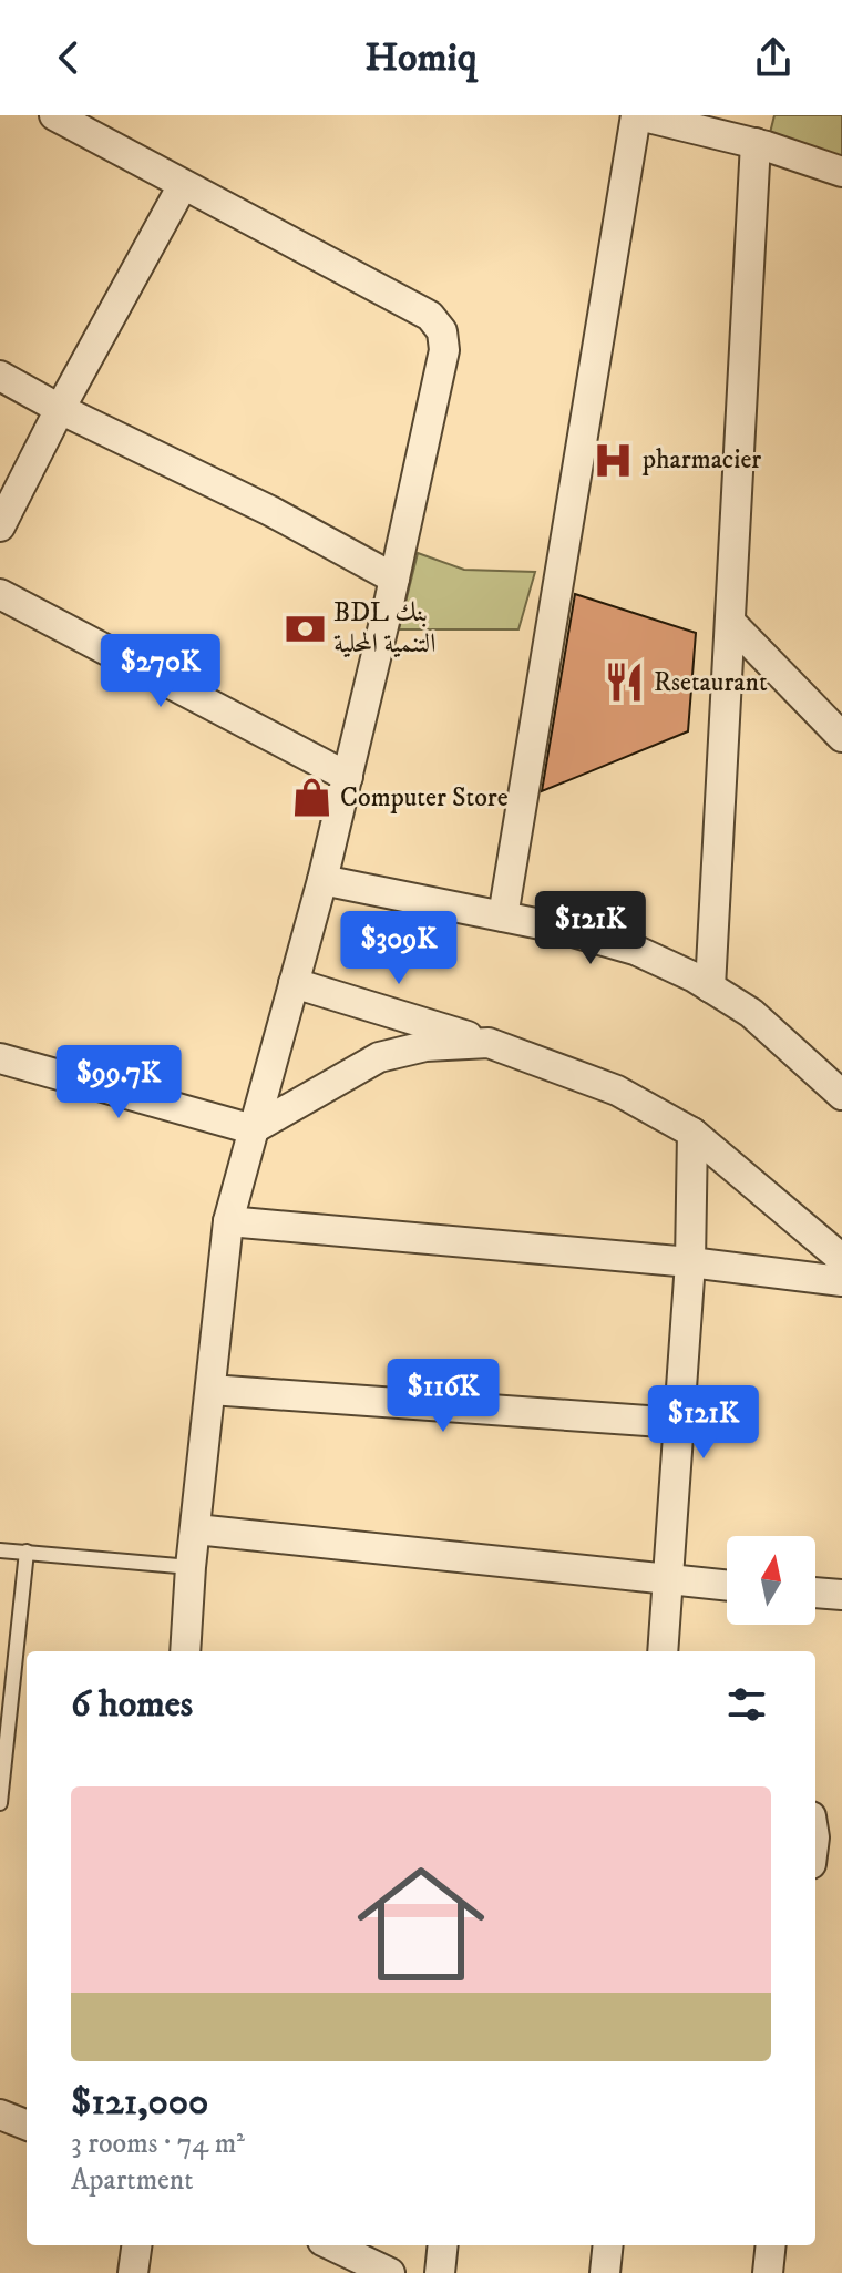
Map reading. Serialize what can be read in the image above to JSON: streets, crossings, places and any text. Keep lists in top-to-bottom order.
{
  "places": {
    "hospital": ["pharmacier"],
    "bank": ["BDL بنك التنمية المحلية"],
    "restaurant": ["Rsetaurant"],
    "shop": ["Computer Store"]
  },
  "north": "top",
  "page": {
    "header": "Homiq",
    "price": [
      "$270K",
      "$121K",
      "$309K",
      "$99.7K",
      "$116K",
      "$121K"
    ],
    "heading": "6 homes",
    "list": [
      {
        "name": "$121,000",
        "note": "3 rooms · 74 m² · Apartment"
      }
    ]
  }
}
